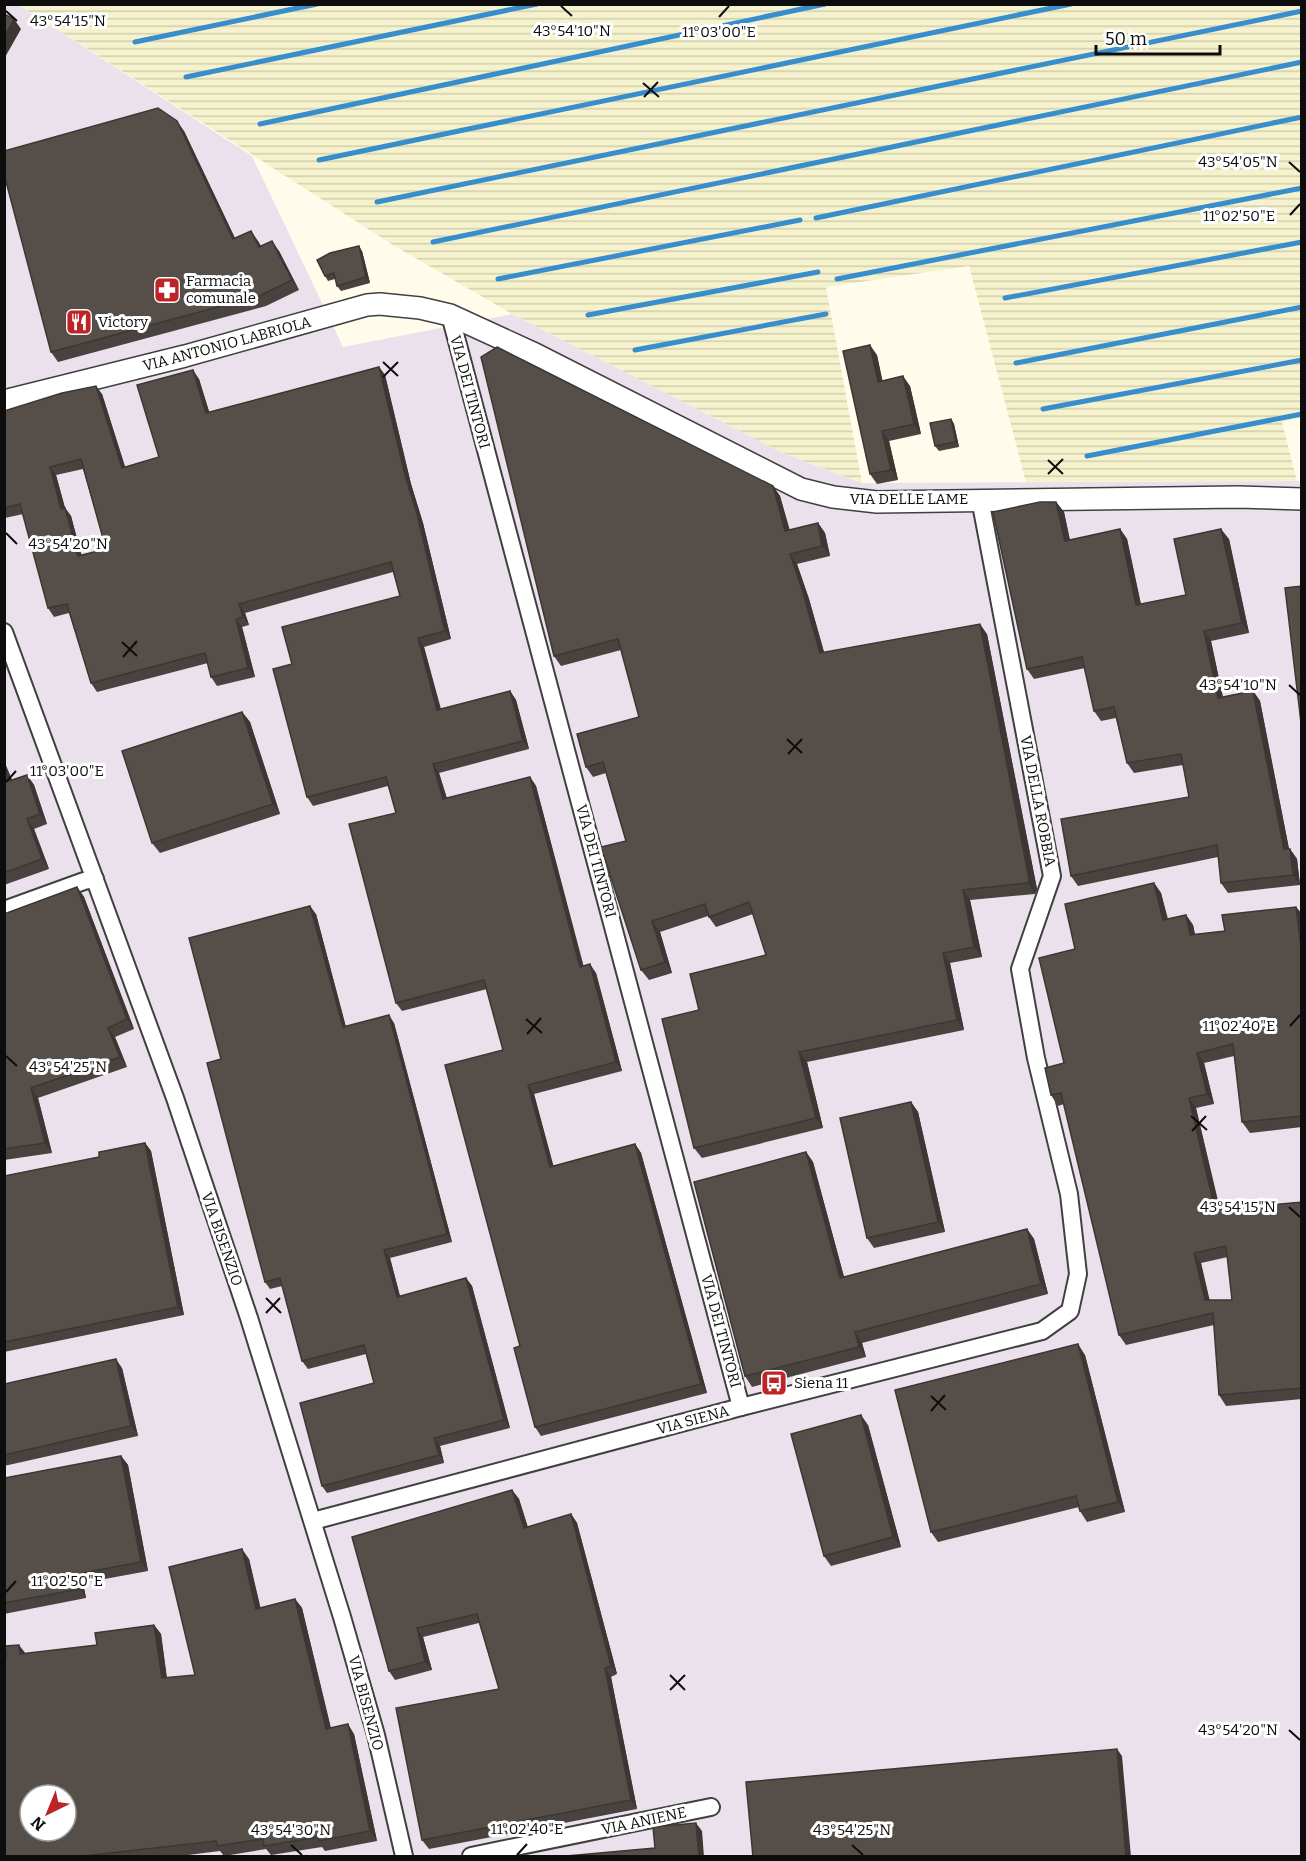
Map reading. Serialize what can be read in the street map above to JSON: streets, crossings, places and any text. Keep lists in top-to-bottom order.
{
  "streets": {
    "street": [
      "VIA ANTONIO LABRIOLA",
      "VIA DEI TINTORI",
      "VIA DELLE LAME",
      "VIA DELLA ROBBIA",
      "VIA BISENZIO",
      "VIA SIENA",
      "VIA ANIENE"
    ]
  },
  "crossings": [
    ["VIA ANTONIO LABRIOLA", "VIA DEI TINTORI"],
    ["VIA ANTONIO LABRIOLA", "VIA DELLE LAME"],
    ["VIA DEI TINTORI", "VIA DELLE LAME"],
    ["VIA DEI TINTORI", "VIA SIENA"],
    ["VIA DELLE LAME", "VIA DELLA ROBBIA"],
    ["VIA DELLA ROBBIA", "VIA SIENA"],
    ["VIA BISENZIO", "VIA SIENA"]
  ],
  "places": {
    "pharmacy": ["Farmacia comunale"],
    "restaurant": ["Victory"],
    "bus stop": ["Siena 11"]
  },
  "scale_bar": "50 m",
  "north": "bottom left",
  "coordinates": [
    "43°54'15\"N",
    "43°54'10\"N",
    "11°03'00\"E",
    "43°54'05\"N",
    "11°02'50\"E",
    "43°54'20\"N",
    "11°02'40\"E",
    "43°54'25\"N",
    "43°54'30\"N"
  ]
}
